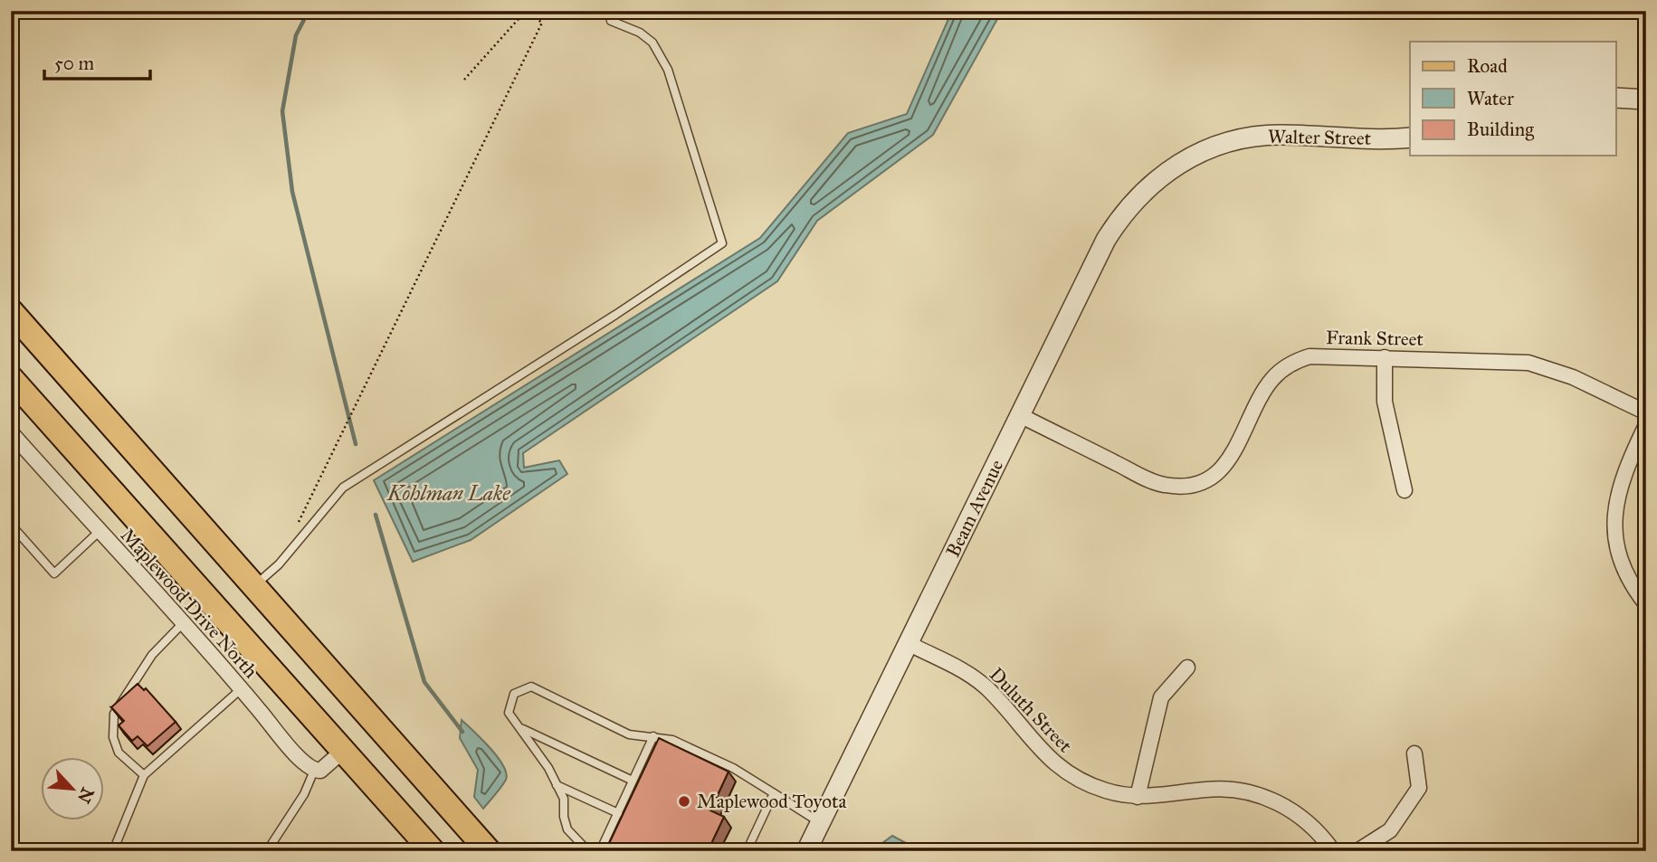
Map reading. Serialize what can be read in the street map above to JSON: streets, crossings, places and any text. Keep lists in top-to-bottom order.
{
  "streets": {
    "street": [
      "Walter Street",
      "Frank Street",
      "Beam Avenue",
      "Maplewood Drive North",
      "Duluth Street"
    ]
  },
  "crossings": [
    ["Walter Street", "Beam Avenue"],
    ["Frank Street", "Beam Avenue"],
    ["Beam Avenue", "Duluth Street"]
  ],
  "water": ["Kohlman Lake"],
  "places": ["Maplewood Toyota"],
  "legend": ["Road", "Water", "Building"],
  "scale_bar": "50 m",
  "north": "bottom right"
}
